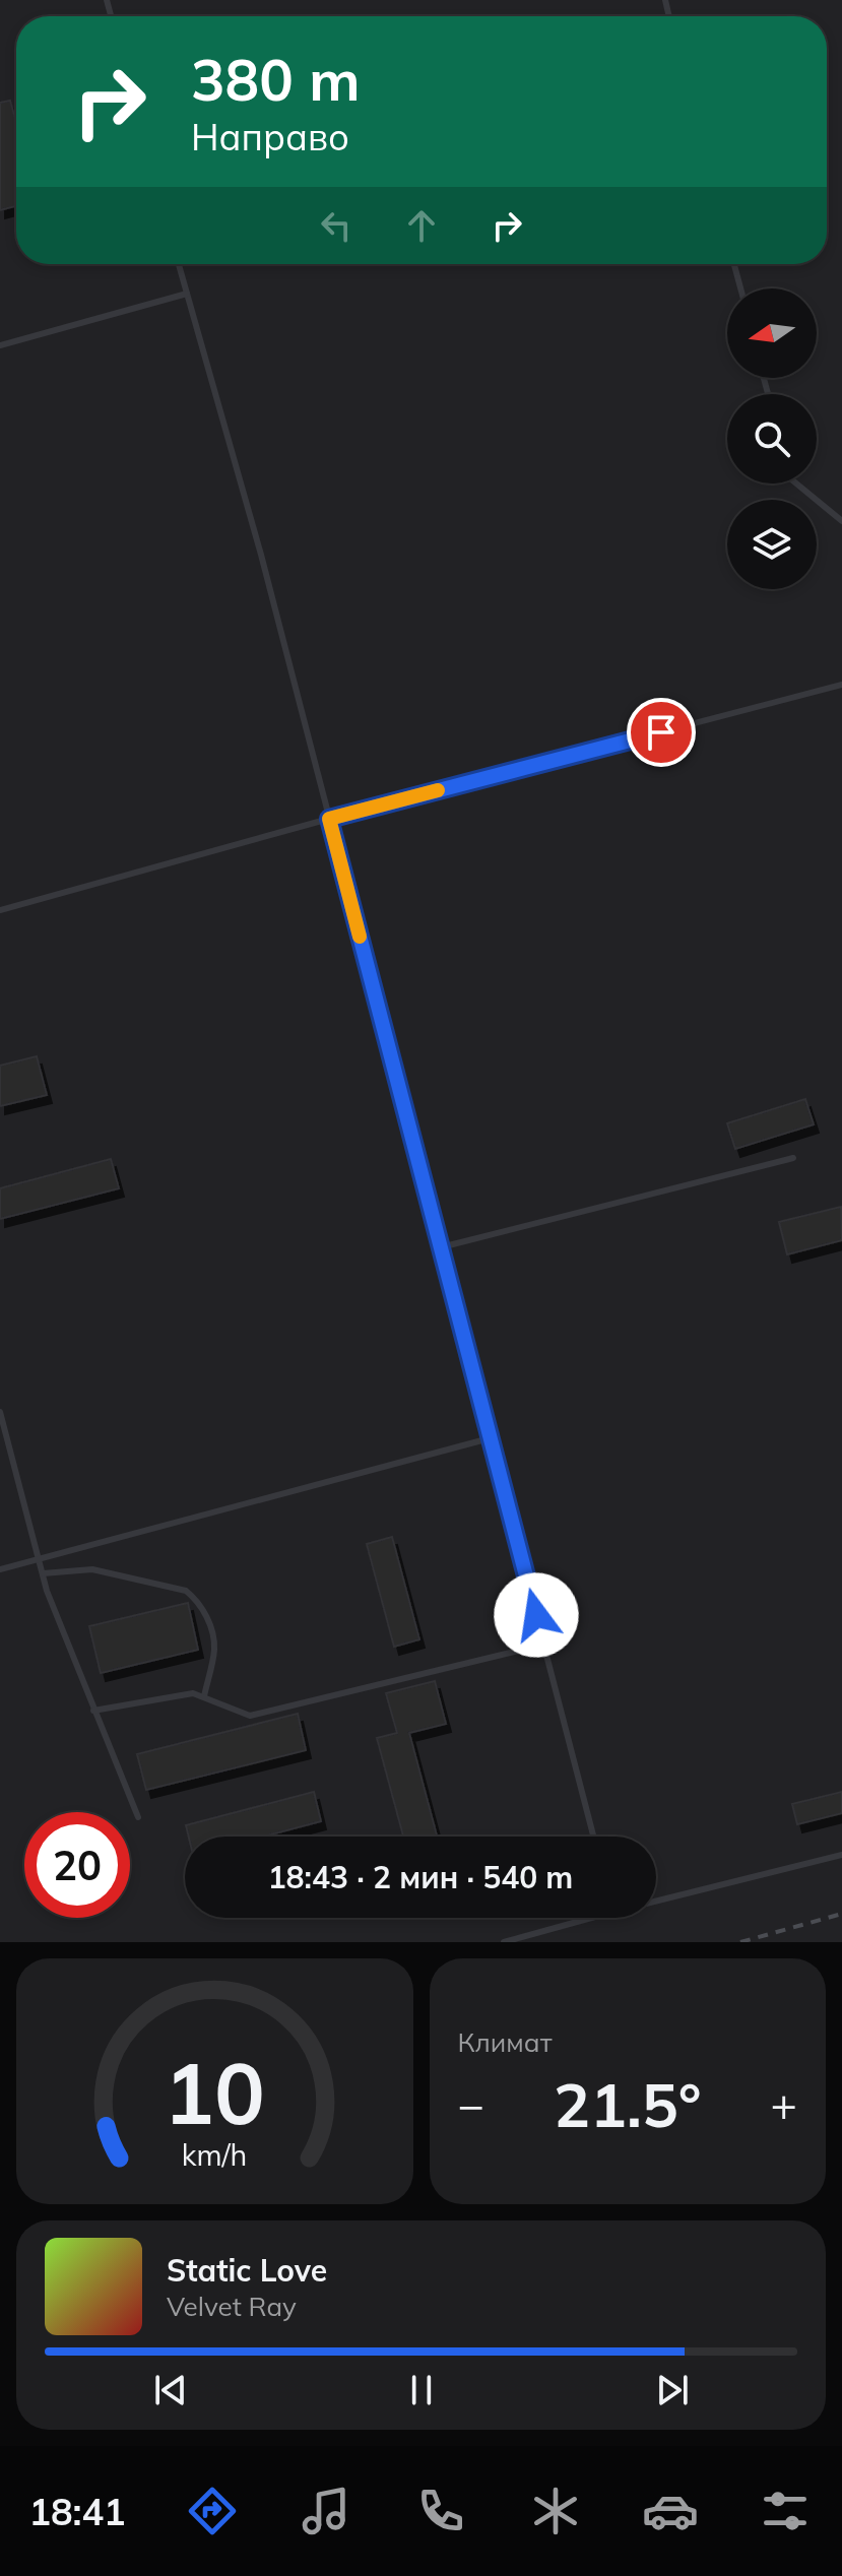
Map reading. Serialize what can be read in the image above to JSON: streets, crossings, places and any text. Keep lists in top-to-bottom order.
{
  "north": "left",
  "page": {
    "turn": ["380 m", "Направо"],
    "limit": "20",
    "trip": "18:43 · 2 мин · 540 m",
    "tile": "Климат",
    "heat": ["−", "21.5°", "+"],
    "song": ["Static Love", "Velvet Ray"],
    "tabs": "18:41",
    "gauge": ["10", "km/h"]
  }
}
